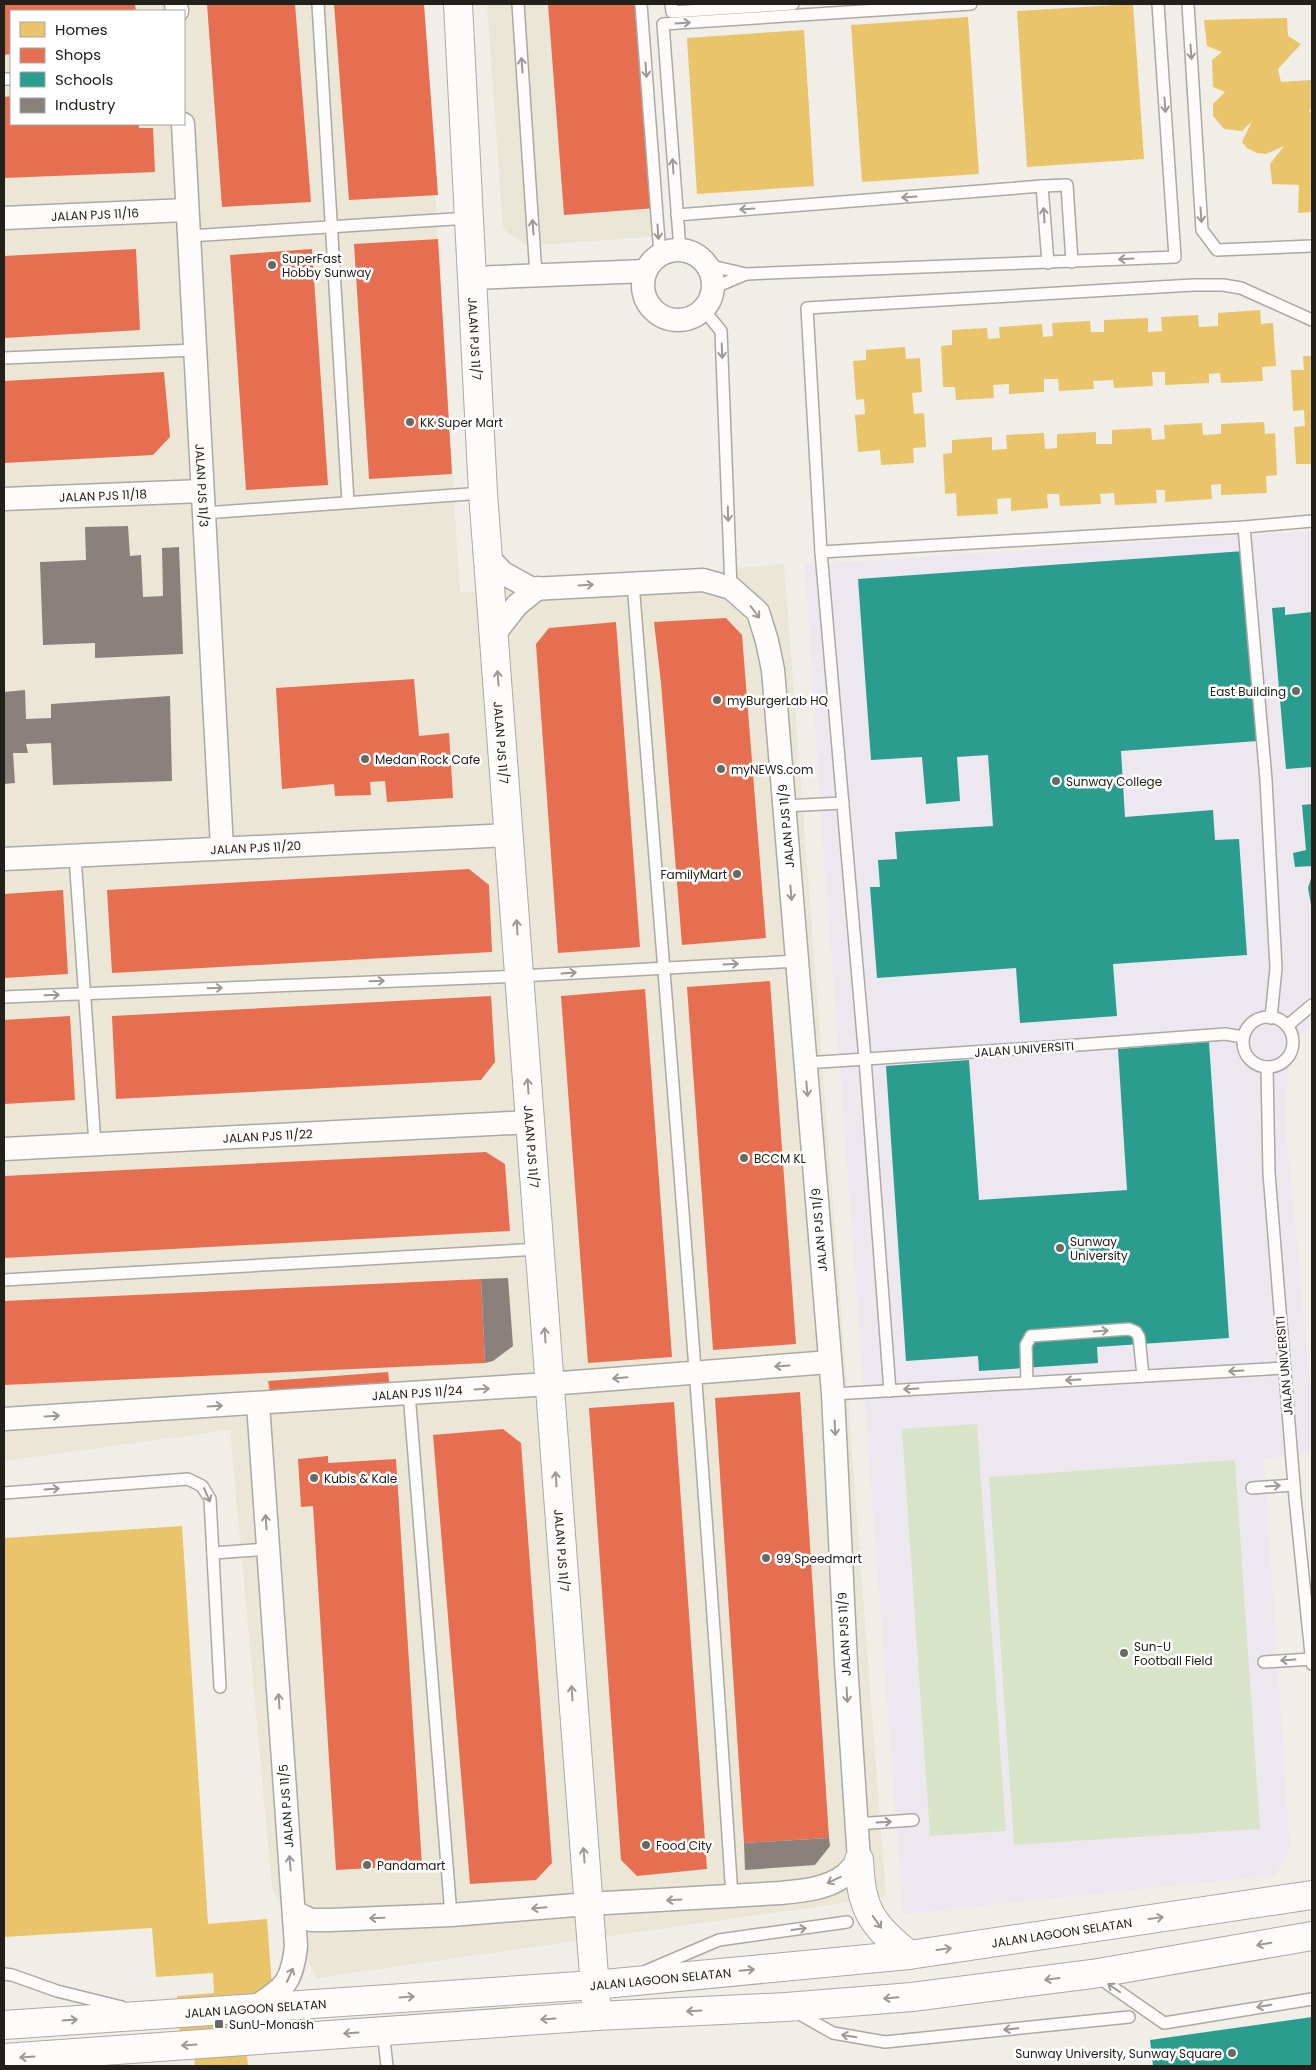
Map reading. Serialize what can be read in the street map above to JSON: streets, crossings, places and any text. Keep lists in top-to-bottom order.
{
  "streets": {
    "main road": ["JALAN PJS 11/7", "JALAN LAGOON SELATAN"],
    "street": [
      "JALAN PJS 11/16",
      "JALAN PJS 11/3",
      "JALAN PJS 11/18",
      "JALAN PJS 11/9",
      "JALAN PJS 11/20",
      "JALAN PJS 11/22",
      "JALAN PJS 11/24",
      "JALAN PJS 11/5"
    ],
    "lane": ["JALAN UNIVERSITI"]
  },
  "crossings": [
    ["JALAN PJS 11/16", "JALAN PJS 11/3"],
    ["JALAN PJS 11/7", "JALAN PJS 11/9"],
    ["JALAN PJS 11/7", "JALAN PJS 11/20"],
    ["JALAN PJS 11/7", "JALAN PJS 11/22"],
    ["JALAN PJS 11/7", "JALAN PJS 11/24"],
    ["JALAN PJS 11/7", "JALAN LAGOON SELATAN"],
    ["JALAN PJS 11/3", "JALAN PJS 11/18"],
    ["JALAN PJS 11/3", "JALAN PJS 11/20"],
    ["JALAN PJS 11/9", "JALAN UNIVERSITI"],
    ["JALAN PJS 11/9", "JALAN PJS 11/24"],
    ["JALAN PJS 11/24", "JALAN PJS 11/5"],
    ["JALAN PJS 11/5", "JALAN LAGOON SELATAN"]
  ],
  "one_way": ["JALAN PJS 11/7", "JALAN PJS 11/9", "JALAN PJS 11/5"],
  "places": {
    "other": [
      "SuperFast Hobby Sunway",
      "KK Super Mart",
      "East Building",
      "myBurgerLab HQ",
      "Medan Rock Cafe",
      "myNEWS.com",
      "Sunway College",
      "FamilyMart",
      "BCCM KL",
      "Sunway University",
      "Kubis & Kale",
      "99 Speedmart",
      "Sun-U Football Field",
      "Food City",
      "Pandamart",
      "Sunway University, Sunway Square"
    ],
    "transit": ["SunU-Monash"]
  },
  "legend": [
    "Homes",
    "Shops",
    "Schools",
    "Industry"
  ]
}
